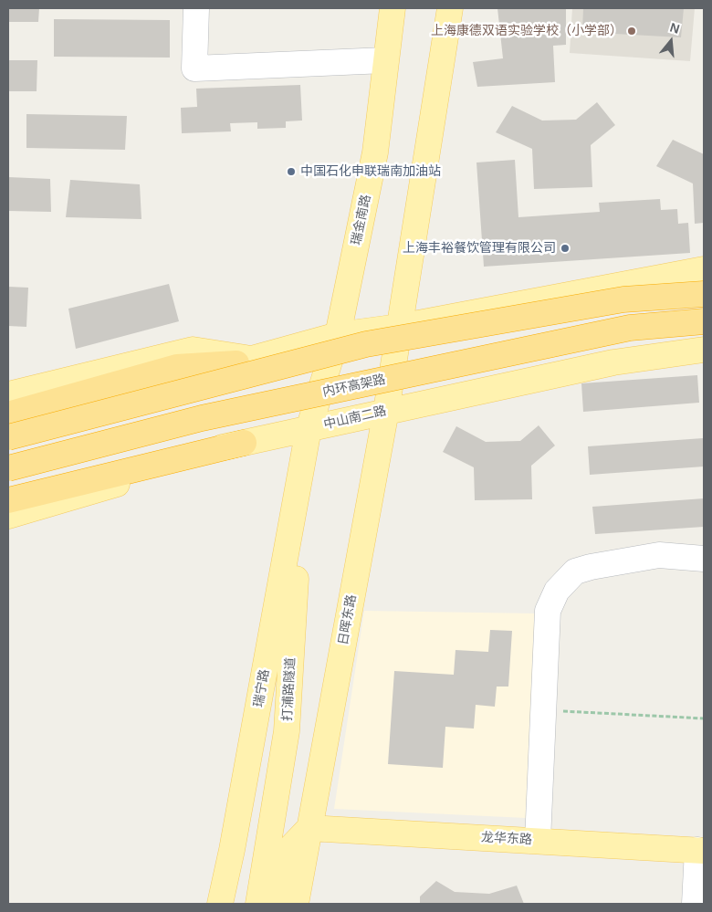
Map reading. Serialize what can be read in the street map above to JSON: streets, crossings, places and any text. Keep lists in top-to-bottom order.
{
  "streets": {
    "highway": ["内环高架路"],
    "main road": [
      "瑞金南路",
      "中山南二路",
      "日晖东路",
      "瑞宁路",
      "打浦路隧道",
      "龙华东路"
    ]
  },
  "crossings": [
    ["瑞金南路", "中山南二路"],
    ["中山南二路", "日晖东路"],
    ["日晖东路", "龙华东路"],
    ["瑞宁路", "打浦路隧道"]
  ],
  "places": ["上海康德双语实验学校（小学部）", "中国石化申联瑞南加油站", "上海丰裕餐饮管理有限公司"],
  "north": "top"
}
